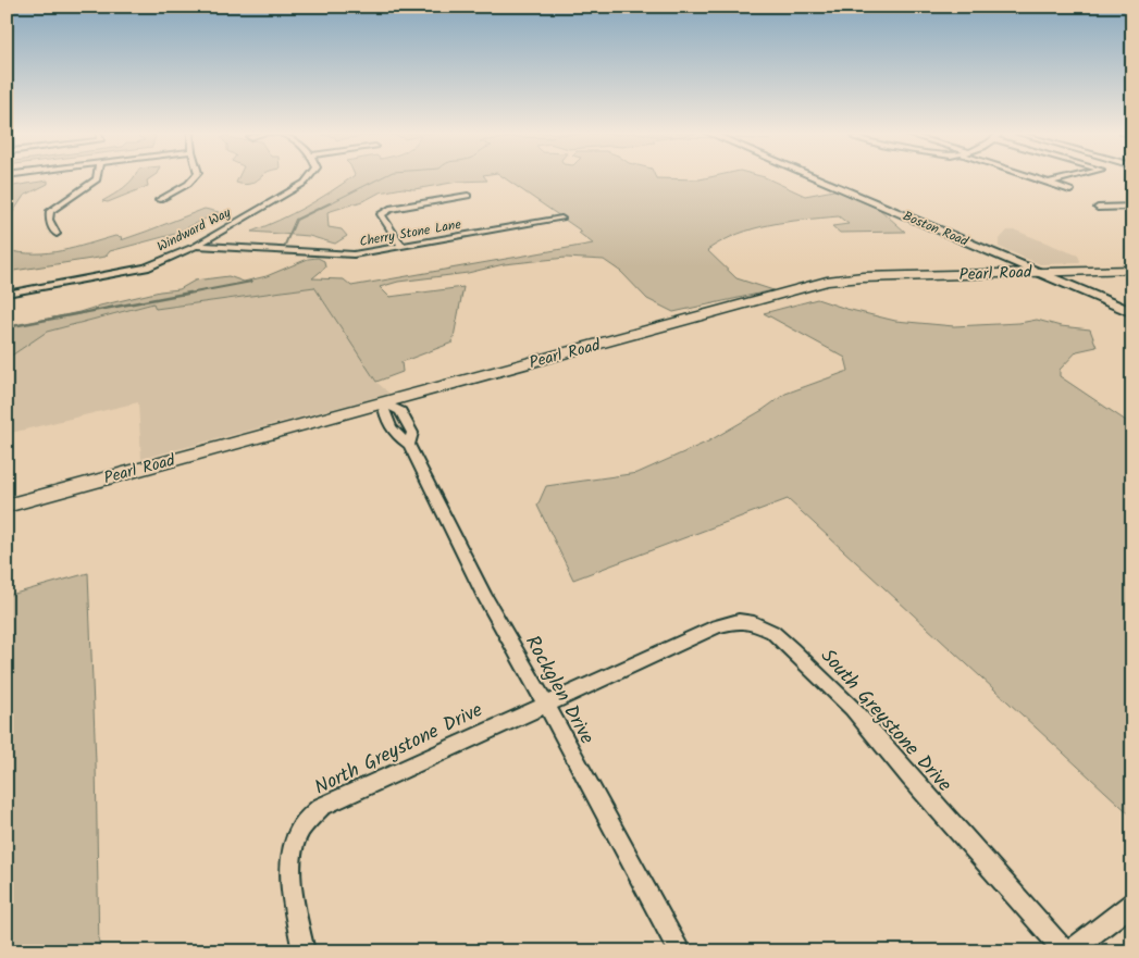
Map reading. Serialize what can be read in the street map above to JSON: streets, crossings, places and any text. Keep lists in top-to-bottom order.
{
  "streets": {
    "main road": ["Pearl Road"],
    "street": [
      "Boston Road",
      "Windward Way",
      "Cherry Stone Lane",
      "Rockglen Drive",
      "South Greystone Drive",
      "North Greystone Drive"
    ]
  },
  "crossings": [
    ["Boston Road", "Pearl Road"],
    ["Windward Way", "Cherry Stone Lane"],
    ["Pearl Road", "Rockglen Drive"],
    ["Rockglen Drive", "South Greystone Drive"],
    ["Rockglen Drive", "North Greystone Drive"],
    ["South Greystone Drive", "North Greystone Drive"]
  ]
}
